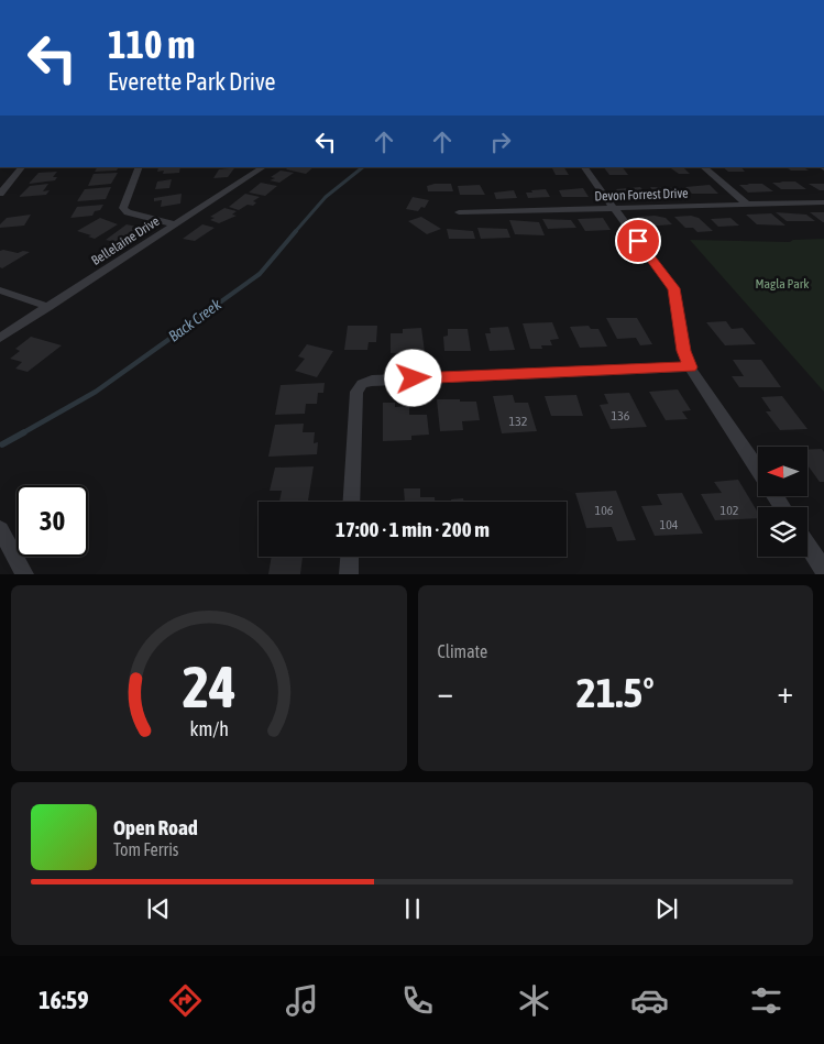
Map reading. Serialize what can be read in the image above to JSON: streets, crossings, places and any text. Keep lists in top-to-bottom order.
{
  "streets": {
    "street": ["Devon Forrest Drive", "Bellelaine Drive"]
  },
  "water": ["Back Creek"],
  "parks": ["Magla Park"],
  "house_numbers": [
    "136",
    "132",
    "106",
    "102",
    "104"
  ],
  "north": "left",
  "page": {
    "turn": ["110 m", "Everette Park Drive"],
    "limit": "30",
    "trip": "17:00 · 1 min · 200 m",
    "tile": "Climate",
    "heat": ["−", "21.5°", "+"],
    "song": ["Open Road", "Tom Ferris"],
    "tabs": "16:59",
    "gauge": ["24", "km/h"]
  }
}
